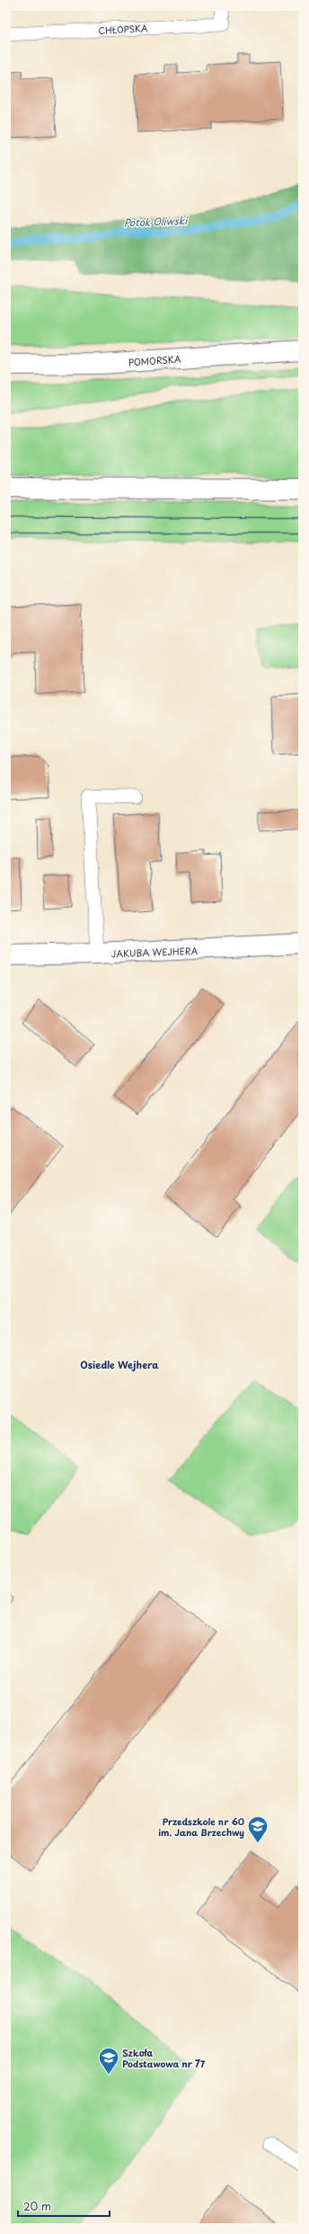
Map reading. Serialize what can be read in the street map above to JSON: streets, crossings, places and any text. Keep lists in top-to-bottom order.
{
  "streets": {
    "street": ["POMORSKA", "JAKUBA WEJHERA"],
    "lane": ["CHŁOPSKA"]
  },
  "districts": ["Osiedle Wejhera"],
  "water": ["Potok Oliwski"],
  "places": {
    "school or university": ["Przedszkole nr 60 im. Jana Brzechwy", "Szkoła Podstawowa nr 77"]
  },
  "scale_bar": "20 m"
}
